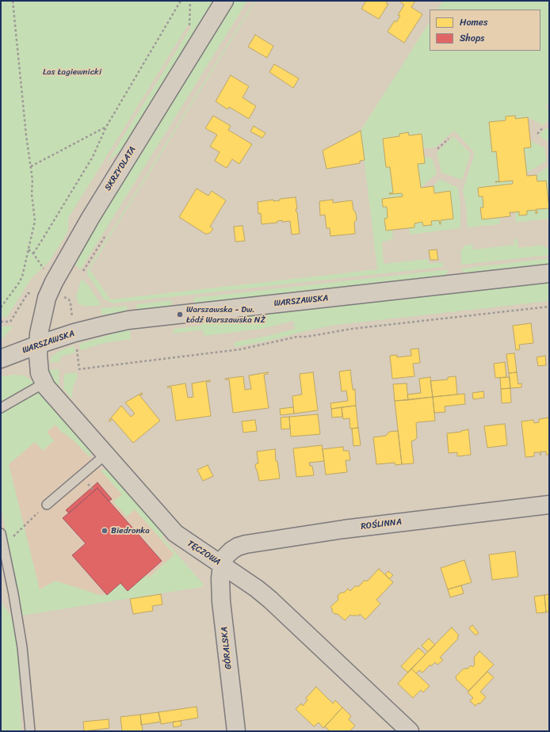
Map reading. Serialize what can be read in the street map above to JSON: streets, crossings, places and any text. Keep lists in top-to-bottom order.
{
  "streets": {
    "street": [
      "SKRZYDLATA",
      "WARSZAWSKA",
      "ROŚLINNA",
      "TĘCZOWA",
      "GÓRALSKA"
    ]
  },
  "crossings": [
    ["SKRZYDLATA", "WARSZAWSKA"],
    ["SKRZYDLATA", "TĘCZOWA"],
    ["WARSZAWSKA", "TĘCZOWA"],
    ["ROŚLINNA", "TĘCZOWA"],
    ["ROŚLINNA", "GÓRALSKA"],
    ["TĘCZOWA", "GÓRALSKA"]
  ],
  "parks": ["Las Łagiewnicki"],
  "places": ["Warszawska - Dw. Łódź Warszawska NŻ", "Biedronka"],
  "legend": ["Homes", "Shops"]
}
